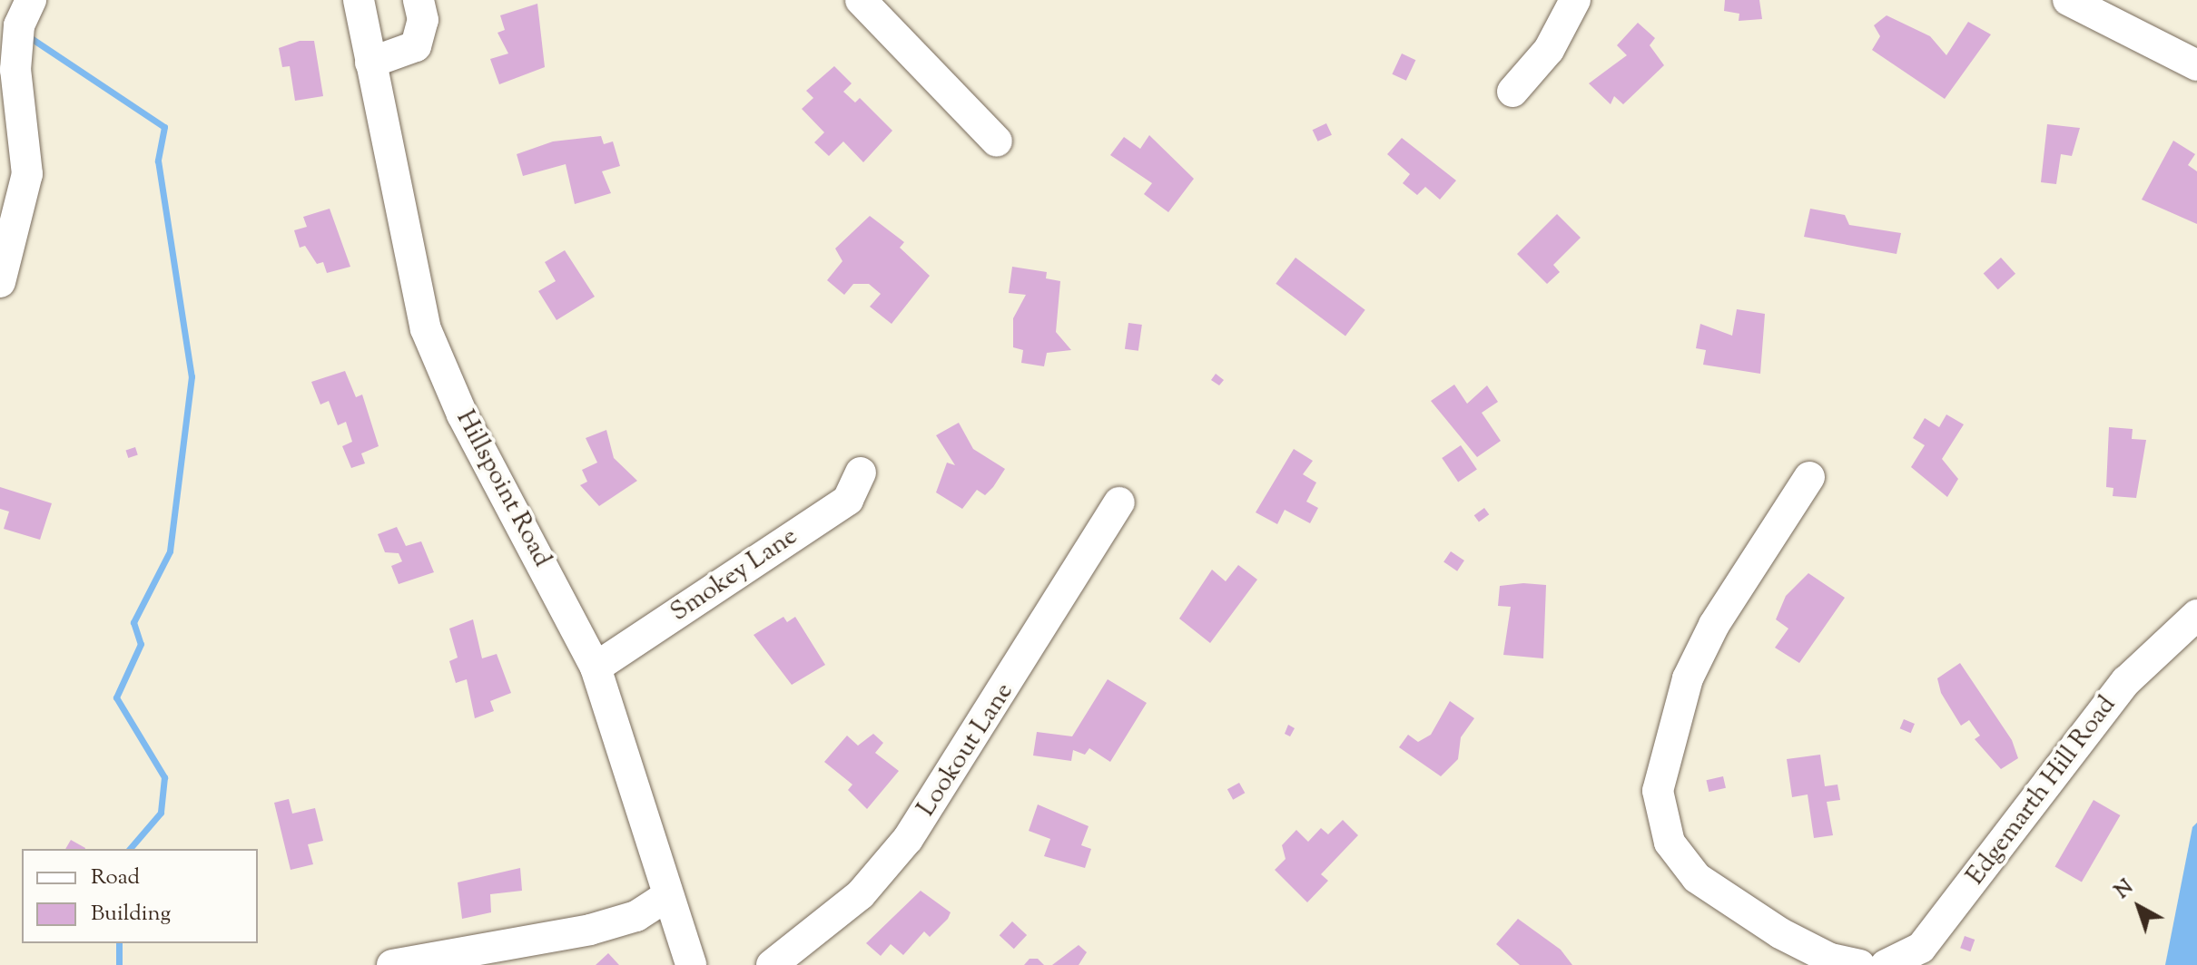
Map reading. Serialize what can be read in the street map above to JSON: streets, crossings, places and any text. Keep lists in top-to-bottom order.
{
  "streets": {
    "street": [
      "Hillspoint Road",
      "Smokey Lane",
      "Lookout Lane",
      "Edgemarth Hill Road"
    ]
  },
  "crossings": [
    ["Hillspoint Road", "Smokey Lane"]
  ],
  "legend": ["Road", "Building"],
  "north": "top left"
}
